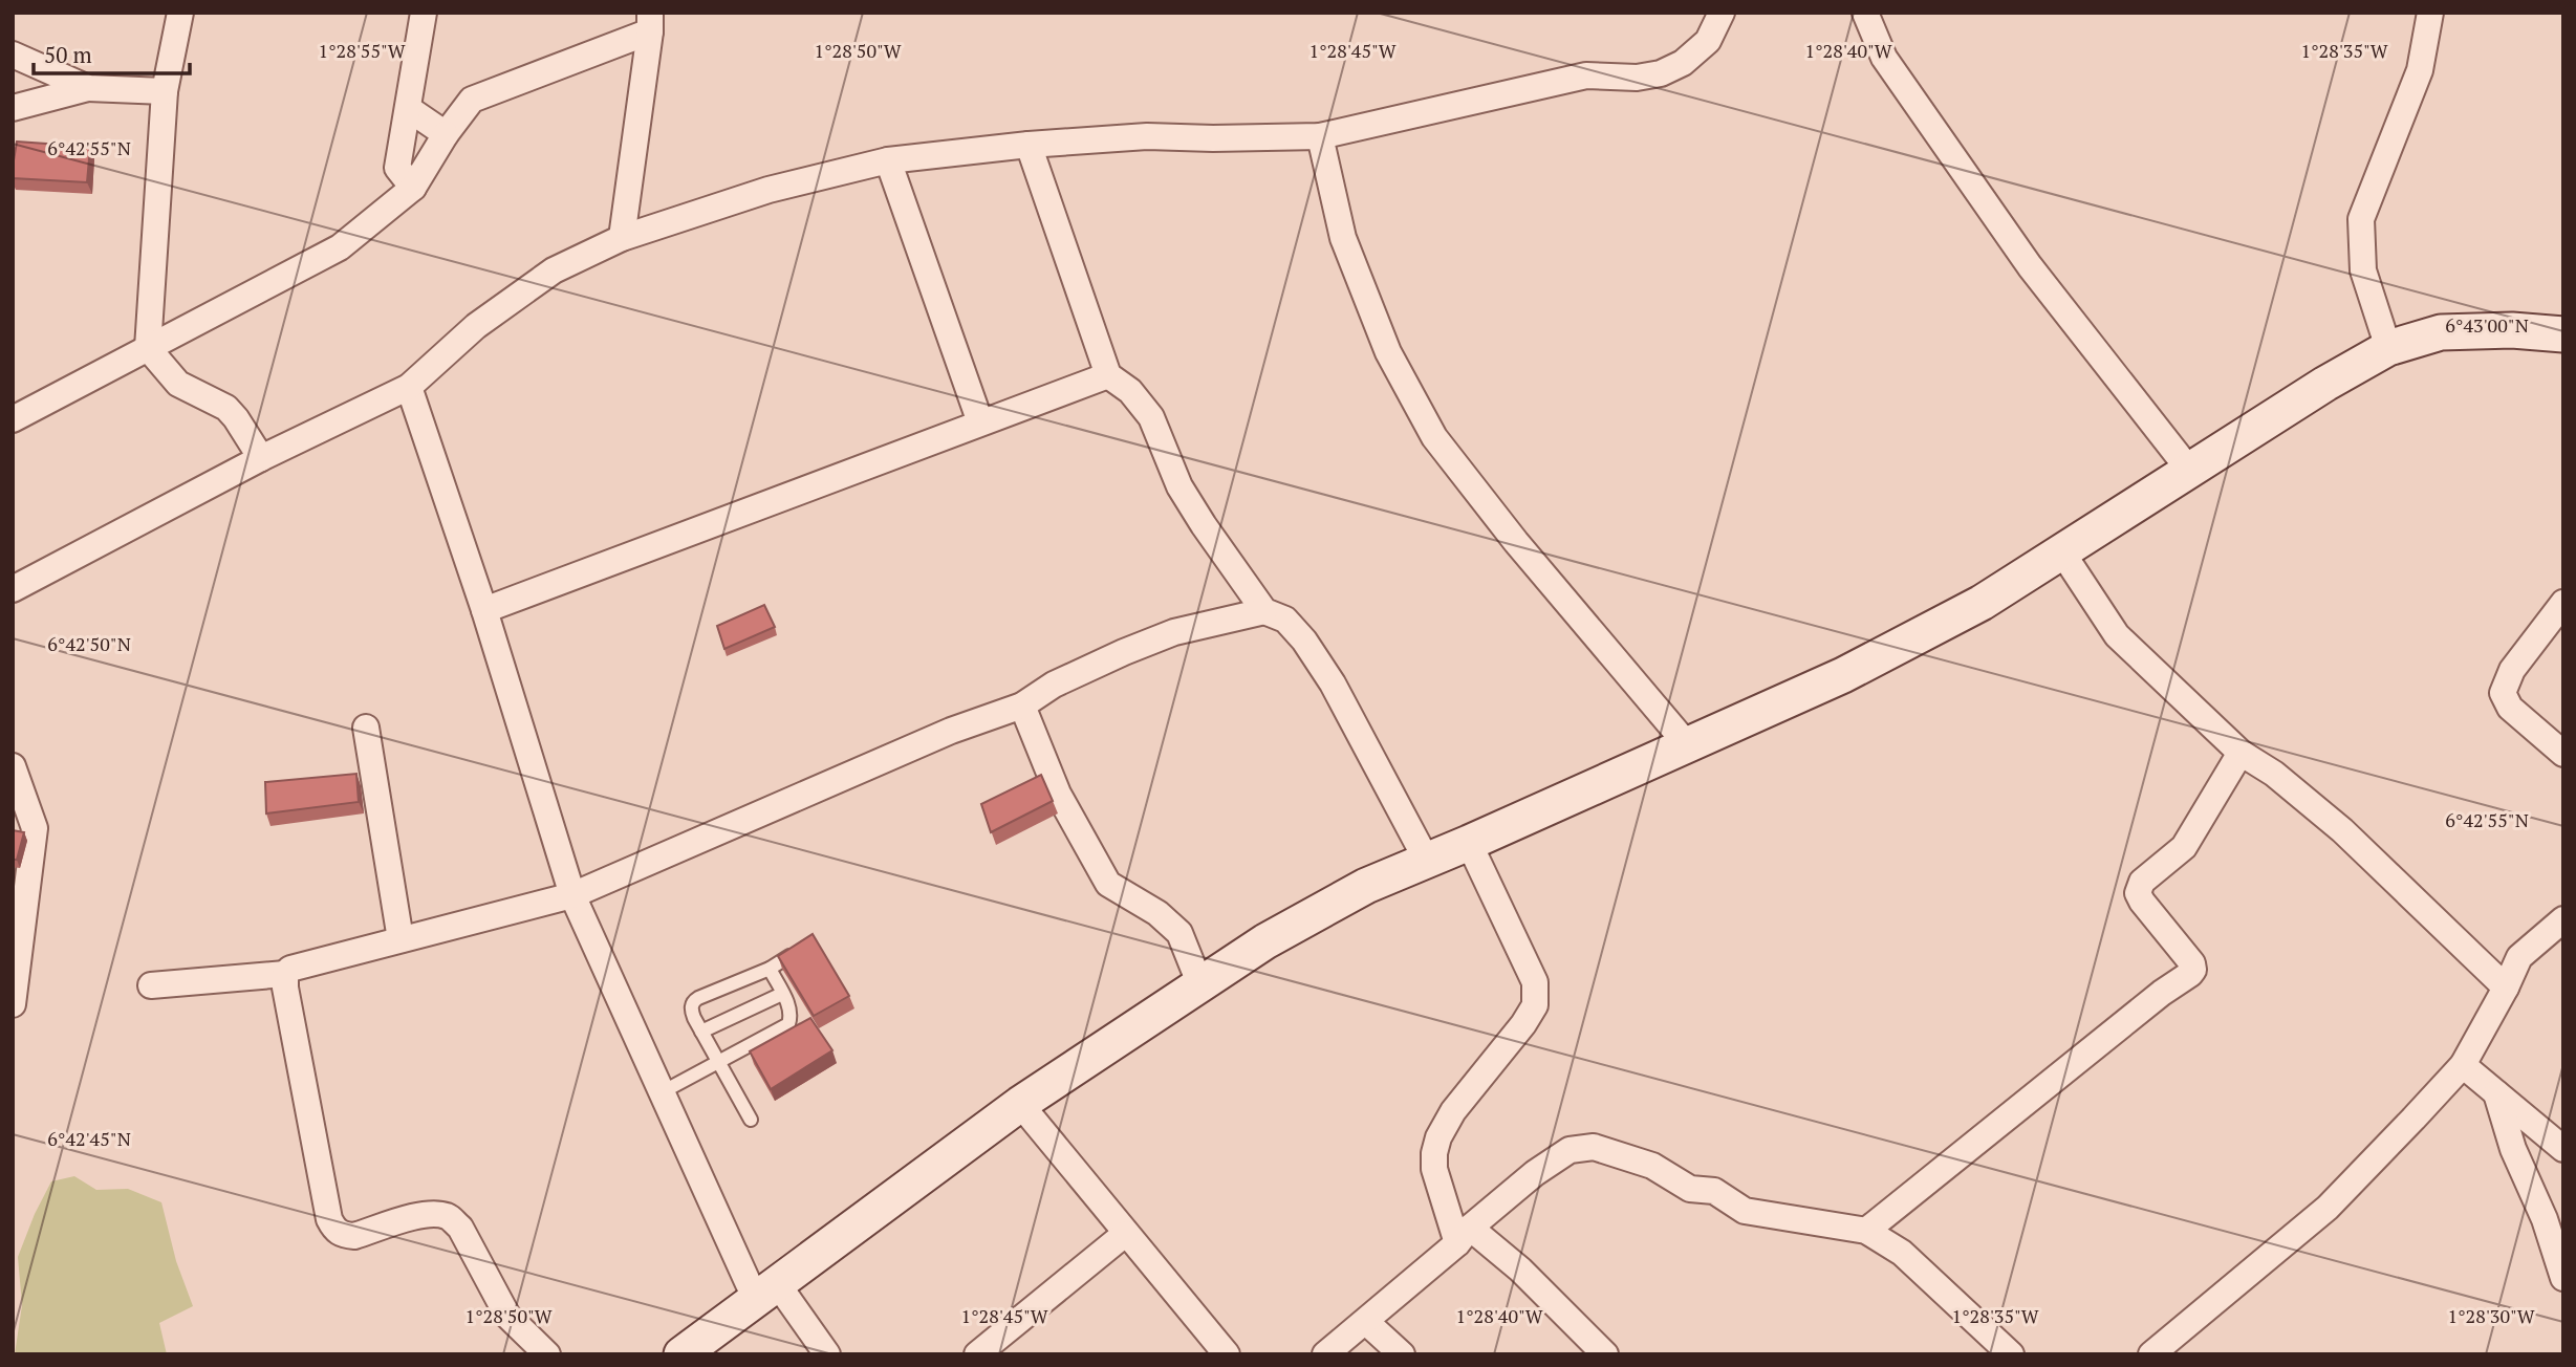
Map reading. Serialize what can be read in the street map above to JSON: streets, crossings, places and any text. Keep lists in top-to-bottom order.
{
  "scale_bar": "50 m",
  "coordinates": [
    "1°28'55\"W",
    "1°28'50\"W",
    "1°28'45\"W",
    "1°28'40\"W",
    "1°28'35\"W",
    "6°42'55\"N",
    "6°43'00\"N",
    "6°42'50\"N",
    "6°42'45\"N",
    "1°28'30\"W"
  ]
}
